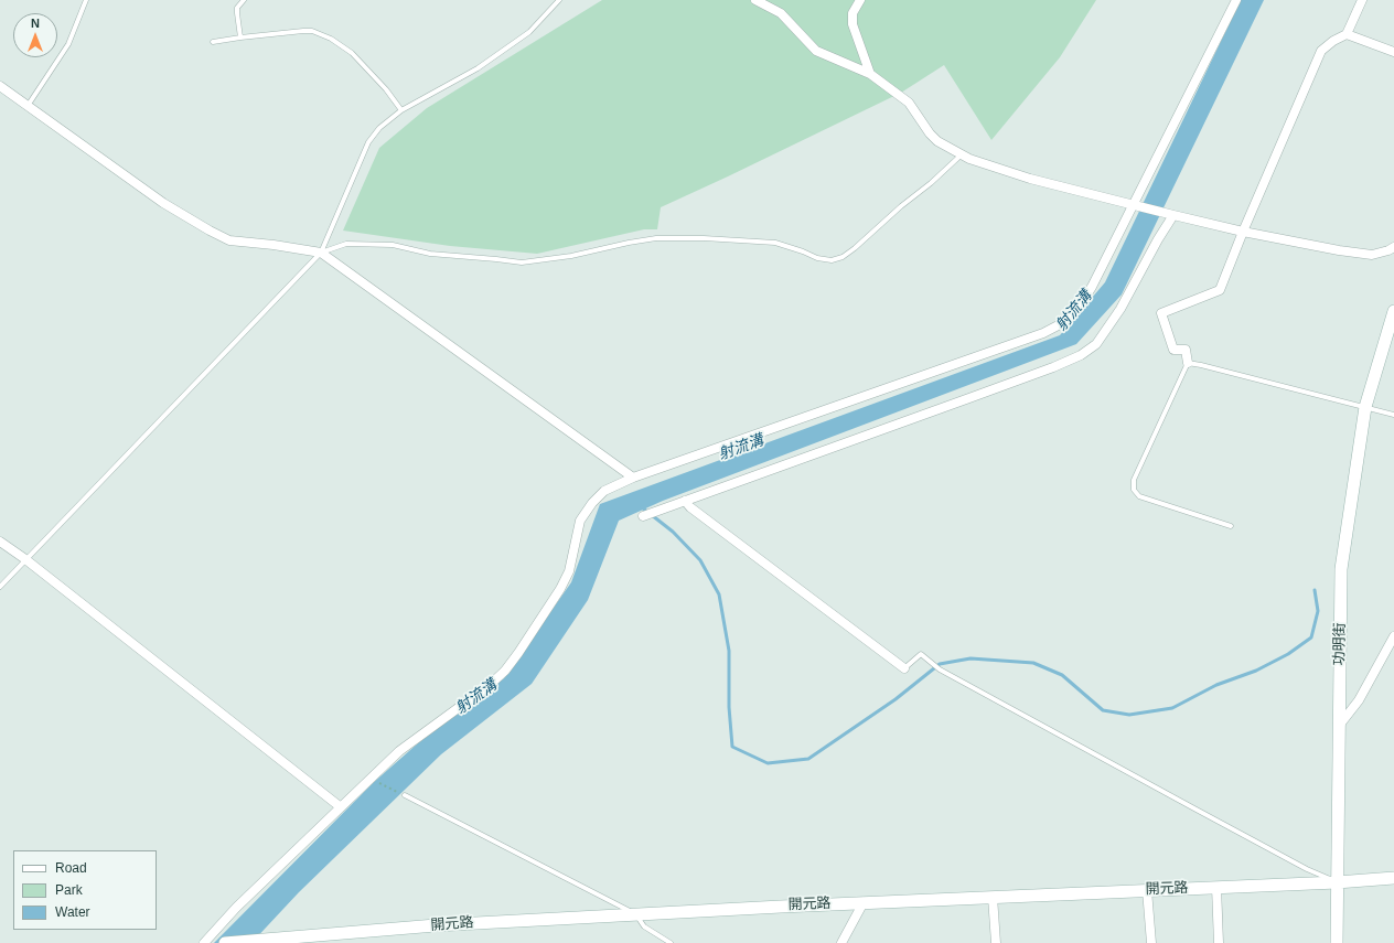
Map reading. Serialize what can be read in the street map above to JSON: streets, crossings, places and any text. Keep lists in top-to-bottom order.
{
  "streets": {
    "main road": ["功明街", "開元路"]
  },
  "crossings": [
    ["功明街", "開元路"]
  ],
  "water": ["射流溝"],
  "legend": ["Road", "Park", "Water"],
  "north": "top"
}
